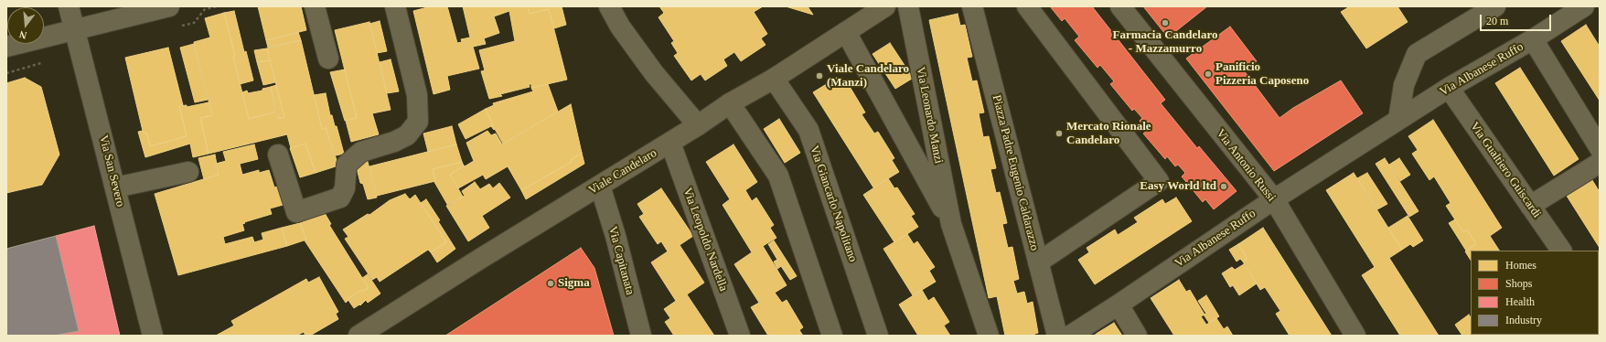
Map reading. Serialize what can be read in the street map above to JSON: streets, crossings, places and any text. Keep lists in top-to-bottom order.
{
  "streets": {
    "main road": ["Viale Candelaro"],
    "street": [
      "Via Albanese Ruffo",
      "Via Leonardo Manzi",
      "Via Antonio Russi",
      "Via Gualtiero Guiscardi",
      "Via San Severo",
      "Piazza Padre Eugenio Caldarazzo",
      "Via Giancarlo Napolitano",
      "Via Leopoldo Nardella",
      "Via Capitanata"
    ]
  },
  "crossings": [
    ["Via Albanese Ruffo", "Via Antonio Russi"],
    ["Via Albanese Ruffo", "Via Gualtiero Guiscardi"],
    ["Via Leonardo Manzi", "Viale Candelaro"],
    ["Viale Candelaro", "Via Giancarlo Napolitano"],
    ["Viale Candelaro", "Via Leopoldo Nardella"],
    ["Viale Candelaro", "Via Capitanata"]
  ],
  "places": [
    "Farmacia Candelaro - Mazzamurro",
    "Panificio Pizzeria Caposeno",
    "Viale Candelaro (Manzi)",
    "Mercato Rionale Candelaro",
    "Easy World ltd",
    "Sigma"
  ],
  "legend": [
    "Homes",
    "Shops",
    "Health",
    "Industry"
  ],
  "scale_bar": "20 m",
  "north": "bottom"
}
